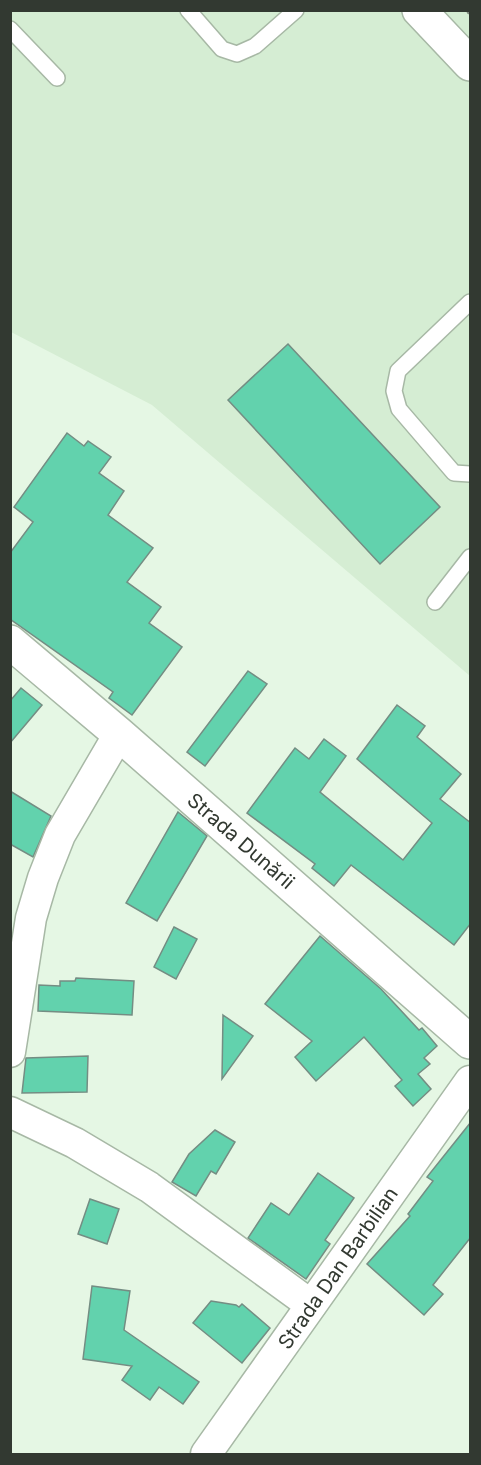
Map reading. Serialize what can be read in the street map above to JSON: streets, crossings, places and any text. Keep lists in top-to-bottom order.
{
  "streets": {
    "street": ["Strada Dunării", "Strada Dan Barbilian"]
  }
}
